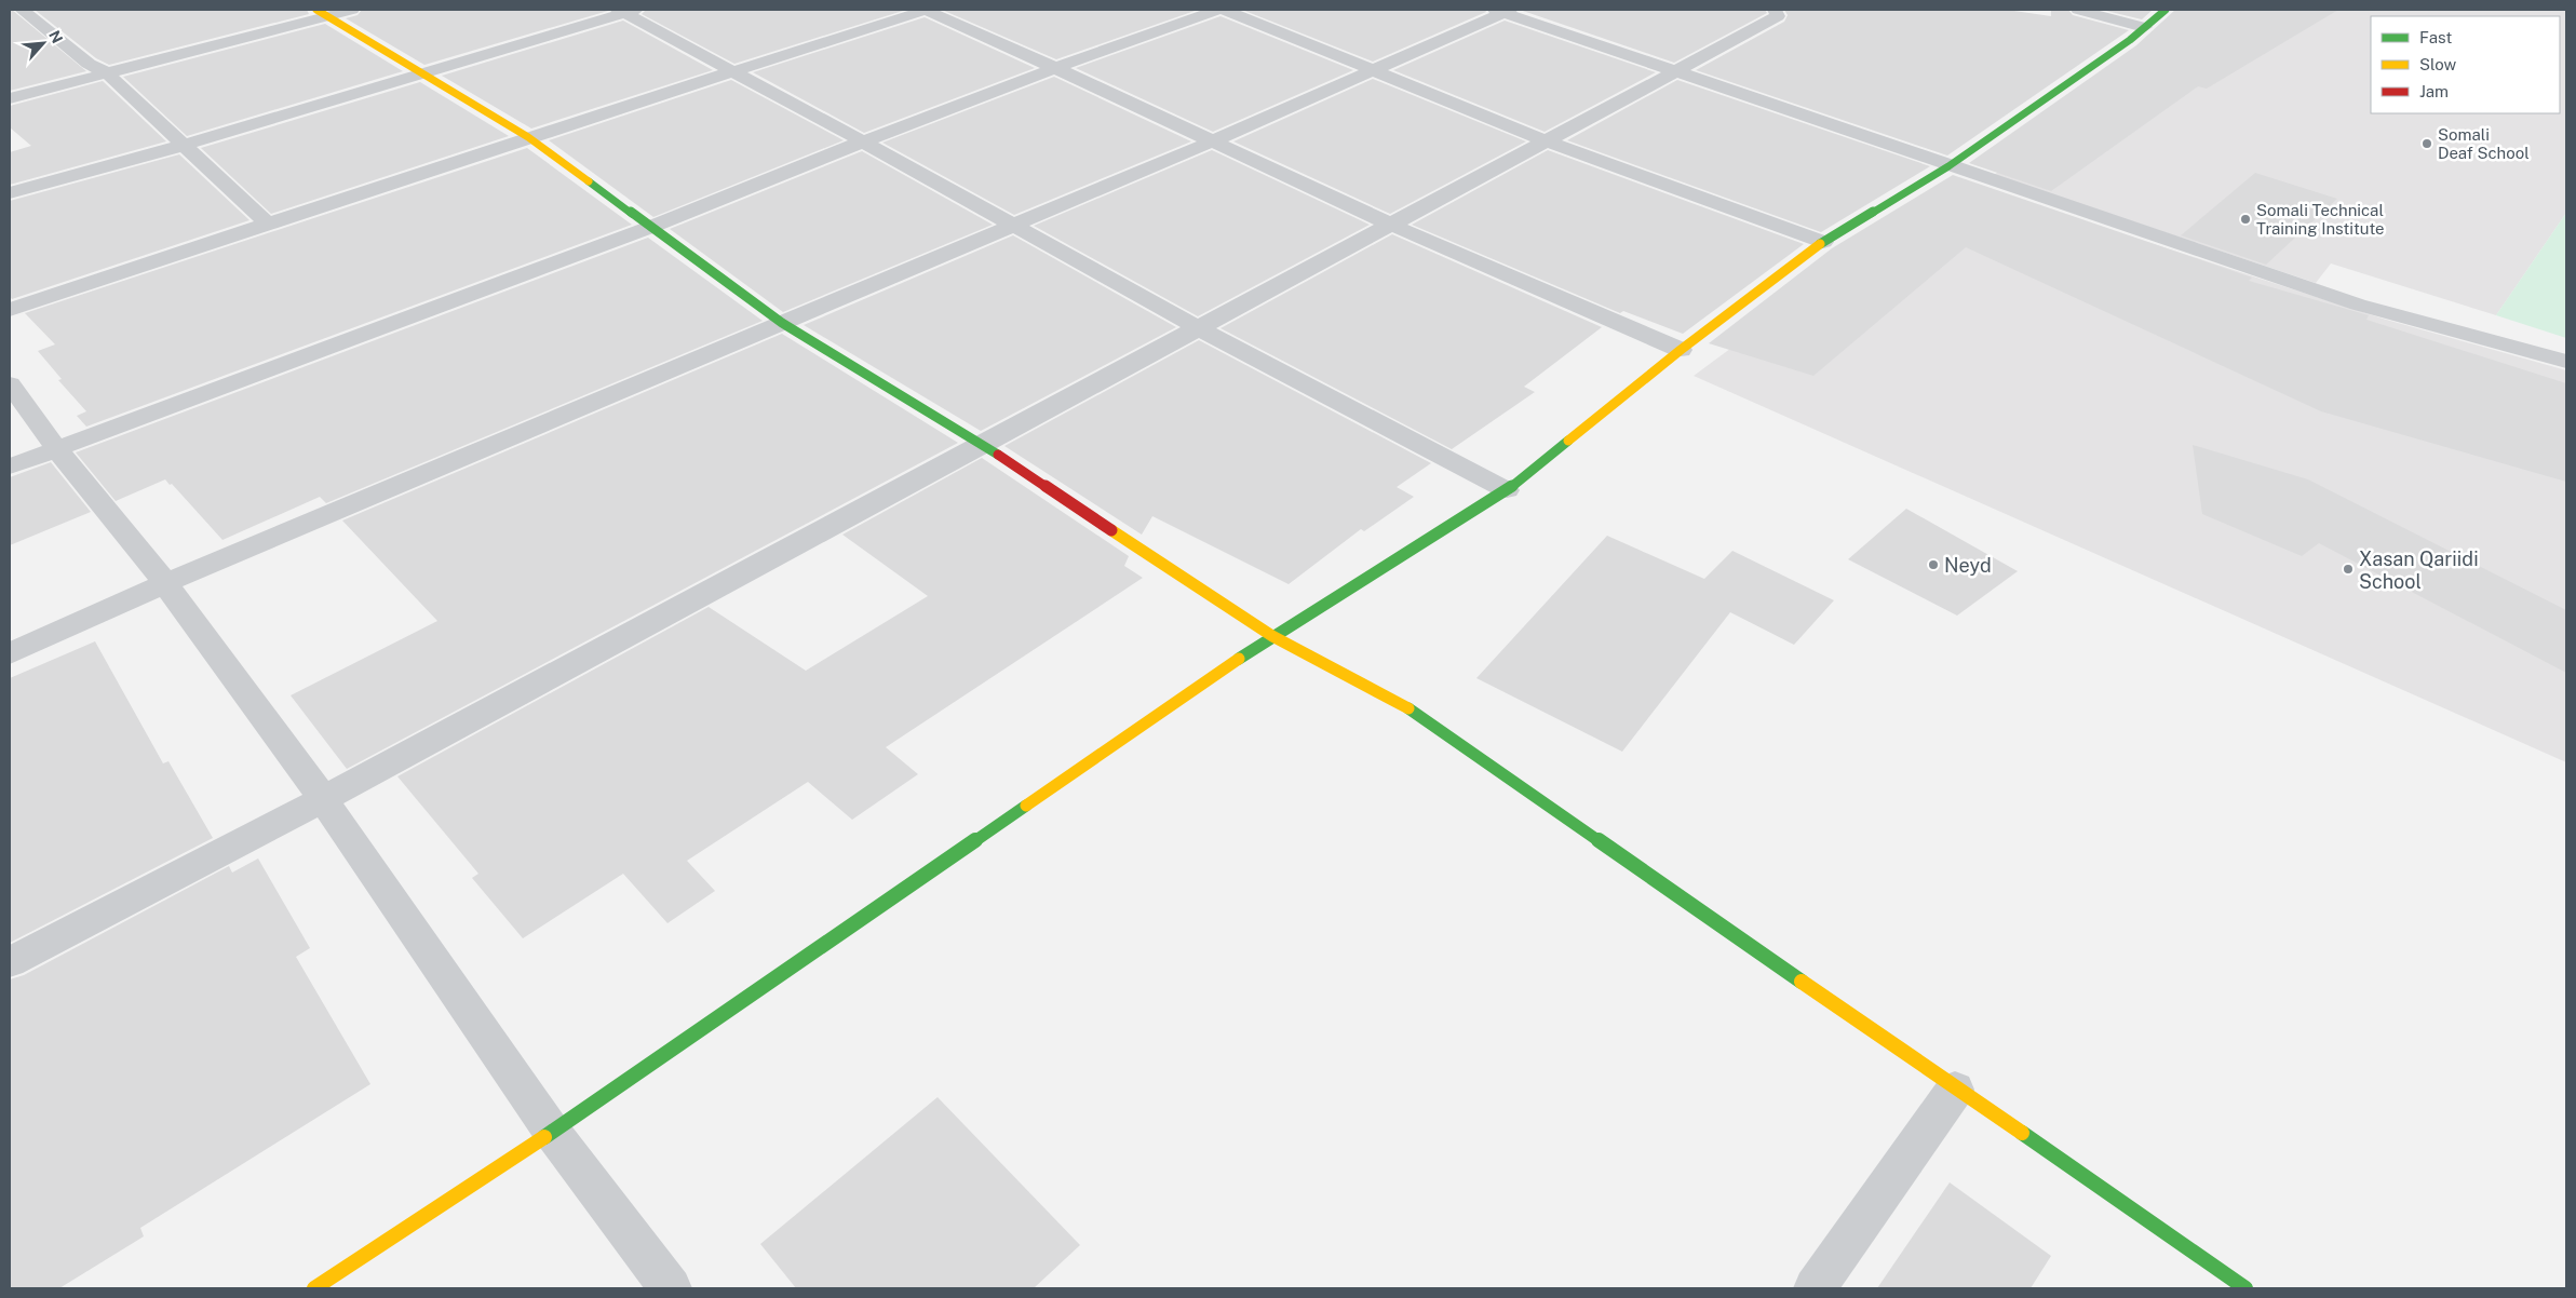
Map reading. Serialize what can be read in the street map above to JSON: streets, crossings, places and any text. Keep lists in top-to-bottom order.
{
  "places": [
    "Somali Deaf School",
    "Somali Technical Training Institute",
    "Neyd",
    "Xasan Qariidi School"
  ],
  "legend": ["Fast", "Slow", "Jam"],
  "north": "top right"
}
